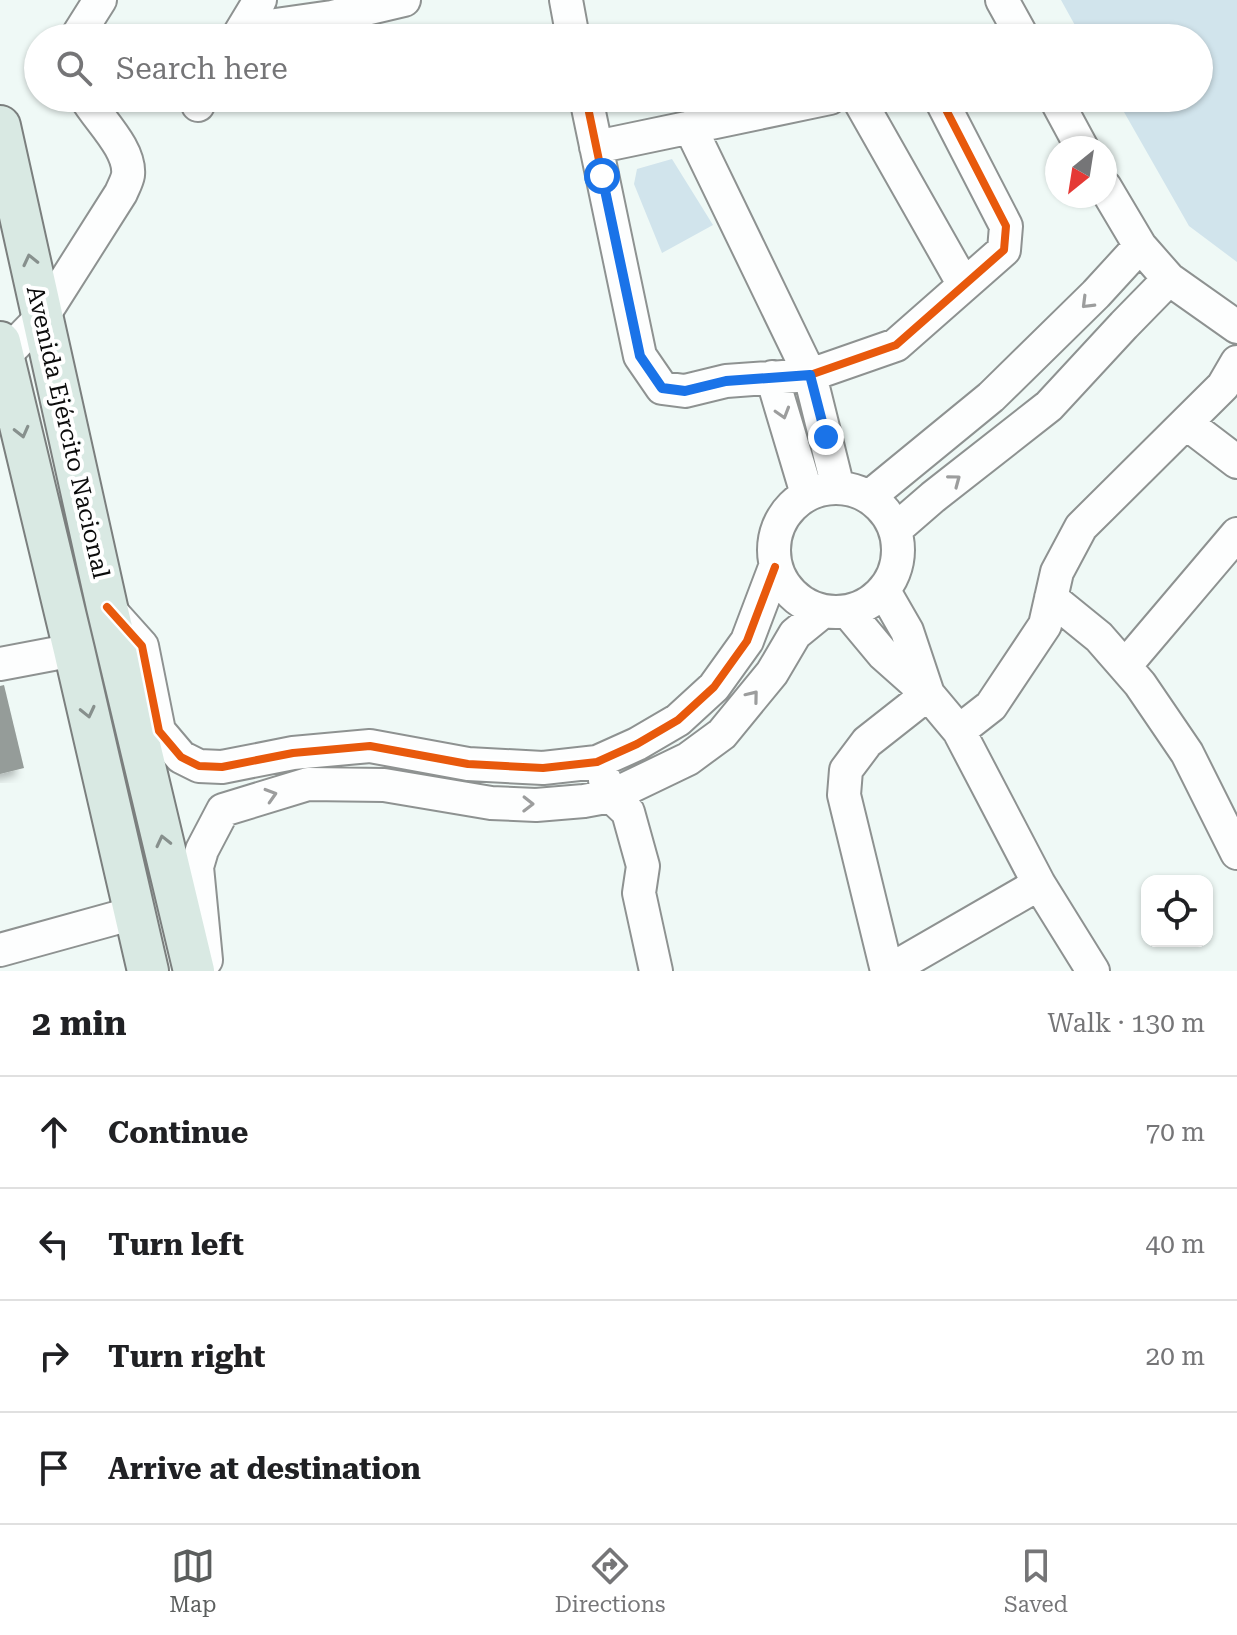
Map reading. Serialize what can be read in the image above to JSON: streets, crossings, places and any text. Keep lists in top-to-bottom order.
{
  "streets": {
    "main road": ["Avenida Ejército Nacional"]
  },
  "north": "bottom left",
  "page": {
    "search": "Search here",
    "heading": ["2 min", "Walk · 130 m"],
    "list": [
      ["Continue", "70 m"],
      ["Turn left", "40 m"],
      ["Turn right", "20 m"],
      "Arrive at destination"
    ],
    "nav": ["Map", "Directions", "Saved"]
  }
}
